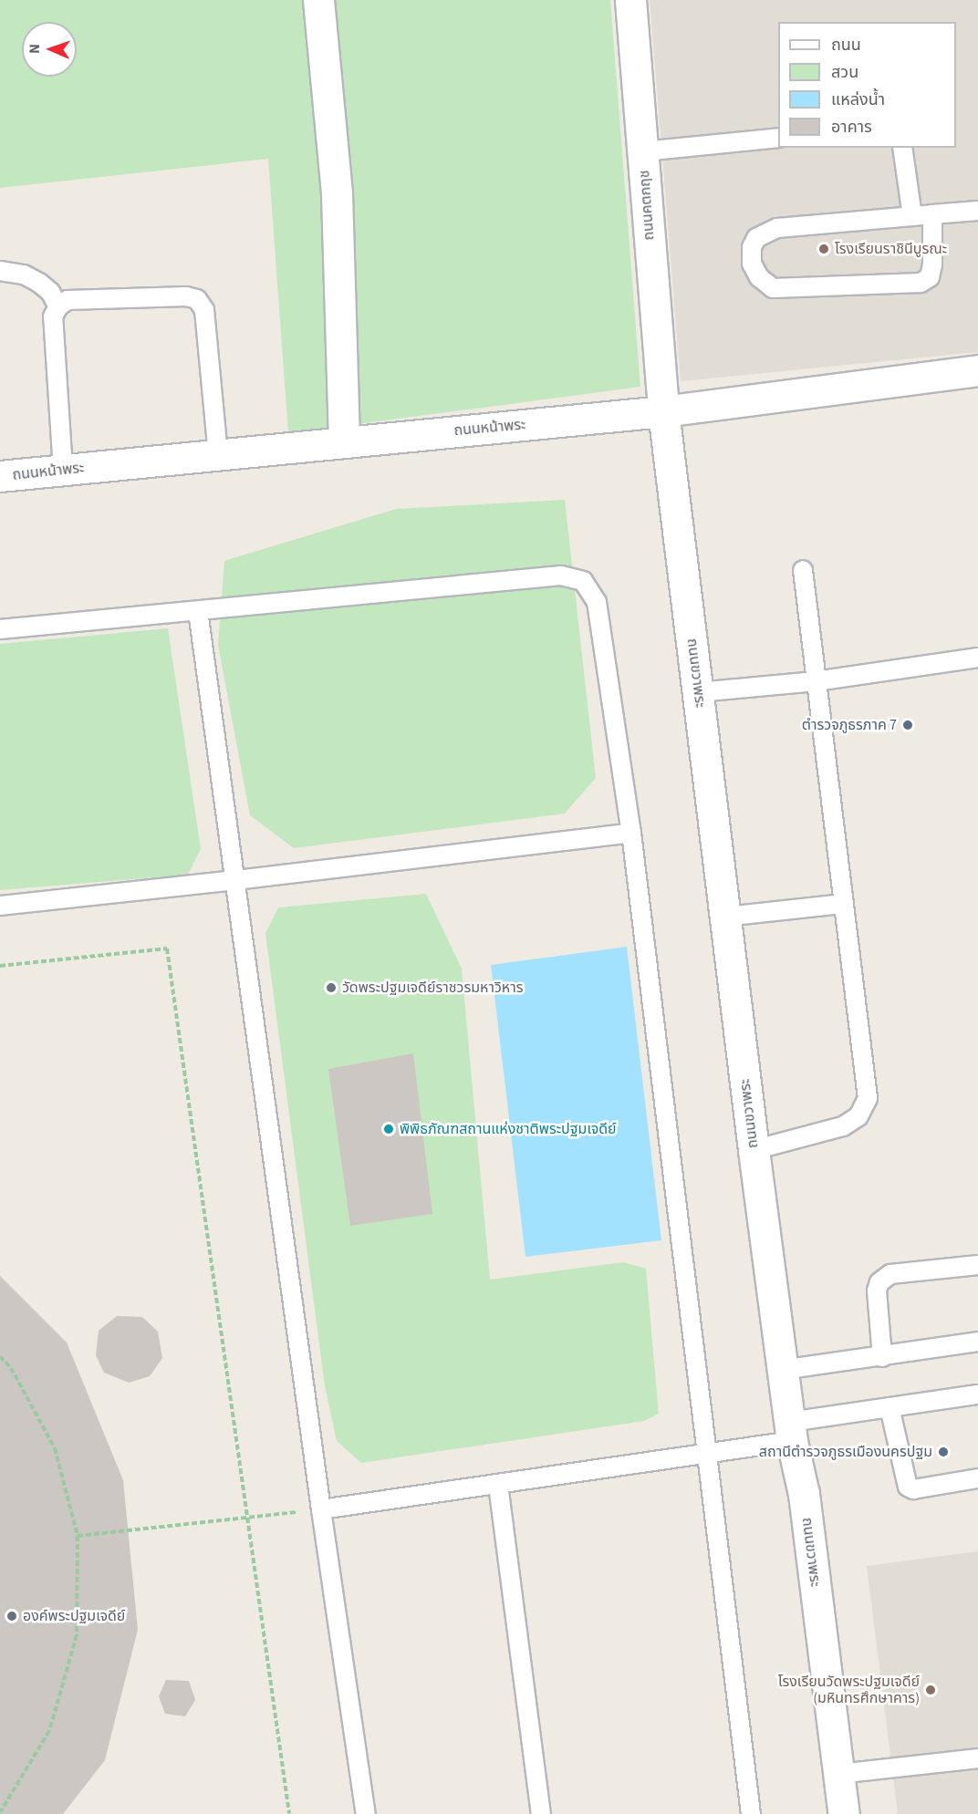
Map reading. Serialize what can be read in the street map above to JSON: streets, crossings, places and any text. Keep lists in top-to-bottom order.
{
  "streets": {
    "main road": ["ถนนคตกฤช", "ถนนหน้าพระ", "ถนนขวาพระ"]
  },
  "crossings": [
    ["ถนนคตกฤช", "ถนนหน้าพระ"],
    ["ถนนคตกฤช", "ถนนขวาพระ"],
    ["ถนนหน้าพระ", "ถนนขวาพระ"]
  ],
  "places": [
    "โรงเรียนราชินีบูรณะ",
    "ตำรวจภูธรภาค 7",
    "วัดพระปฐมเจดีย์ราชวรมหาวิหาร",
    "พิพิธภัณฑสถานแห่งชาติพระปฐมเจดีย์",
    "สถานีตำรวจภูธรเมืองนครปฐม",
    "องค์พระปฐมเจดีย์",
    "โรงเรียนวัดพระปฐมเจดีย์ (มหินทรศึกษาคาร)"
  ],
  "legend": [
    "ถนน",
    "สวน",
    "แหล่งน้ำ",
    "อาคาร"
  ],
  "north": "left"
}
